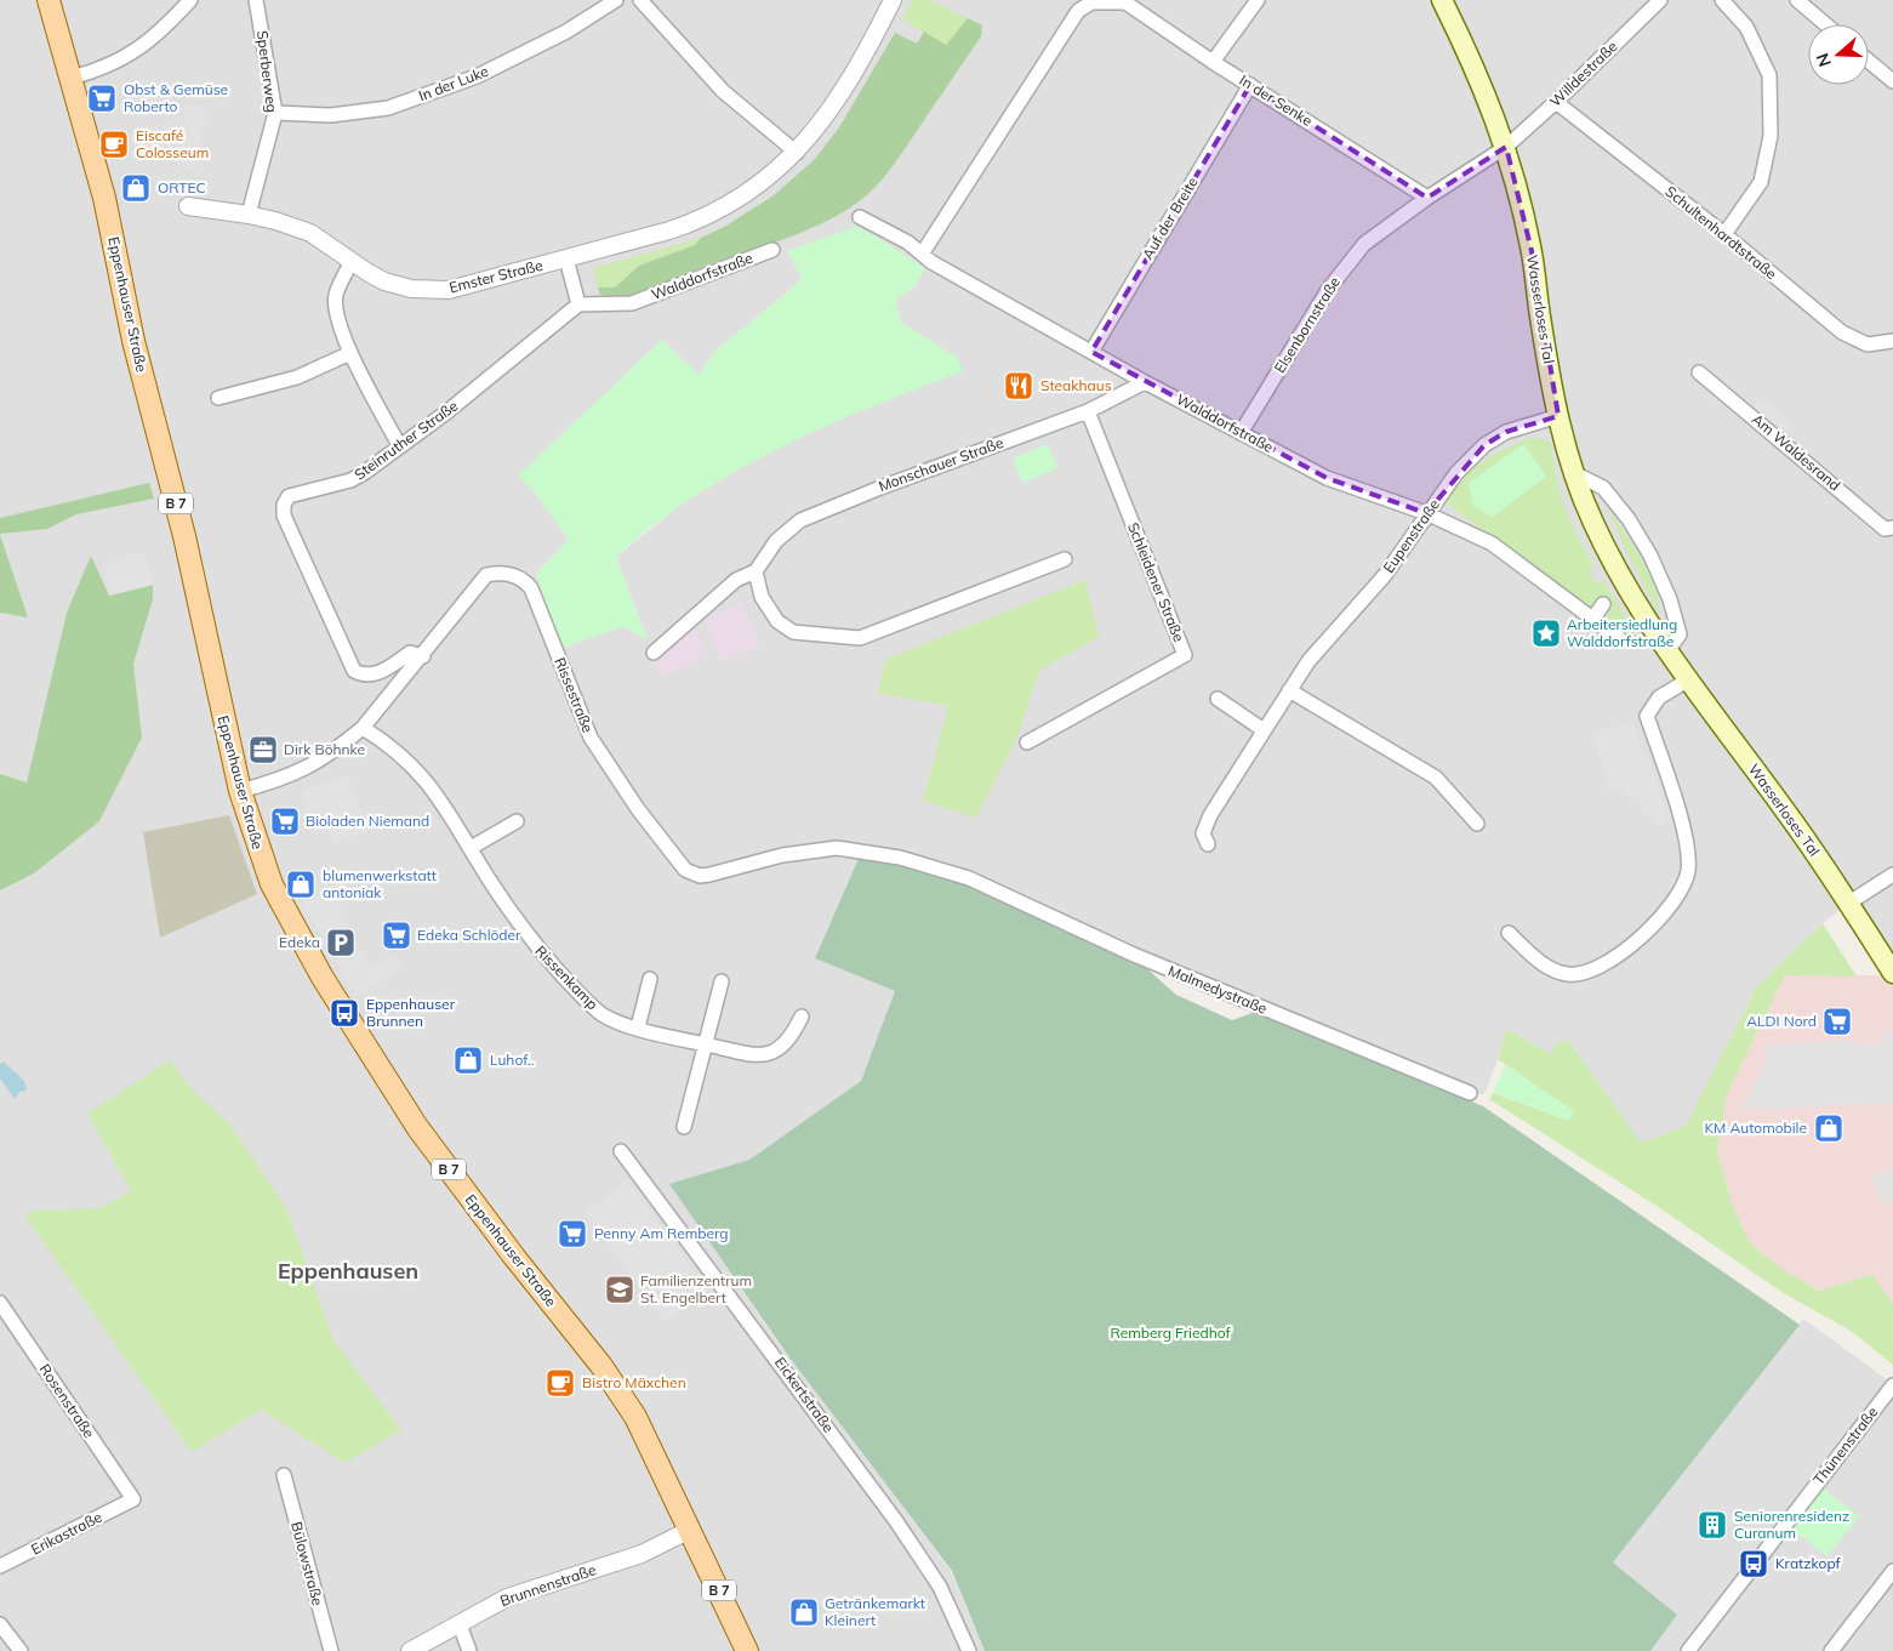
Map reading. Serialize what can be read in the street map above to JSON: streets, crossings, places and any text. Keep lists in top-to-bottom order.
{
  "streets": {
    "main road": ["Eppenhauser Straße", "Wasserloses Tal", "B 7"],
    "street": [
      "Sperberweg",
      "Willdestraße",
      "In der Luke",
      "In der Senke",
      "Auf der Breite",
      "Schultenhardtstraße",
      "Emster Straße",
      "Walddorfstraße",
      "Elsenbornstraße",
      "Steinruther Straße",
      "Am Waldesrand",
      "Monschauer Straße",
      "Eupenstraße",
      "Schleidener Straße",
      "Rissestraße",
      "Rissenkamp",
      "Malmedystraße",
      "Eickertstraße",
      "Rosenstraße",
      "Thünenstraße",
      "Erikastraße",
      "Bülowstraße",
      "Brunnenstraße"
    ]
  },
  "crossings": [
    ["Sperberweg", "In der Luke"],
    ["Sperberweg", "Emster Straße"],
    ["Willdestraße", "Schultenhardtstraße"],
    ["Willdestraße", "Wasserloses Tal"],
    ["Willdestraße", "Elsenbornstraße"],
    ["In der Senke", "Auf der Breite"],
    ["In der Senke", "Walddorfstraße"],
    ["In der Senke", "Elsenbornstraße"],
    ["Auf der Breite", "Walddorfstraße"],
    ["Walddorfstraße", "Elsenbornstraße"],
    ["Walddorfstraße", "Steinruther Straße"],
    ["Walddorfstraße", "Monschauer Straße"],
    ["Walddorfstraße", "Eupenstraße"],
    ["Eppenhauser Straße", "B 7"],
    ["Eppenhauser Straße", "Rissestraße"],
    ["Eppenhauser Straße", "Brunnenstraße"],
    ["Wasserloses Tal", "Elsenbornstraße"],
    ["Wasserloses Tal", "Eupenstraße"],
    ["Steinruther Straße", "Rissestraße"],
    ["Monschauer Straße", "Schleidener Straße"],
    ["B 7", "Brunnenstraße"],
    ["Rissestraße", "Rissenkamp"],
    ["Rissestraße", "Malmedystraße"],
    ["Rosenstraße", "Erikastraße"]
  ],
  "districts": ["Eppenhausen"],
  "parks": ["Remberg Friedhof"],
  "places": {
    "supermarket": [
      "Obst & Gemüse Roberto",
      "Bioladen Niemand",
      "Edeka Schlöder",
      "ALDI Nord",
      "Penny Am Remberg"
    ],
    "cafe": ["Eiscafé Colosseum", "Bistro Mäxchen"],
    "shop": [
      "ORTEC",
      "blumenwerkstatt antoniak",
      "Luhof..",
      "KM Automobile",
      "Getränkemarkt Kleinert"
    ],
    "restaurant": ["Steakhaus"],
    "place": ["Arbeitersiedlung Walddorfstraße"],
    "office": ["Dirk Böhnke"],
    "parking": ["Edeka"],
    "bus stop": ["Eppenhauser Brunnen", "Kratzkopf"],
    "school or university": ["Familienzentrum St. Engelbert"],
    "building": ["Seniorenresidenz Curanum"]
  },
  "north": "left"
}
